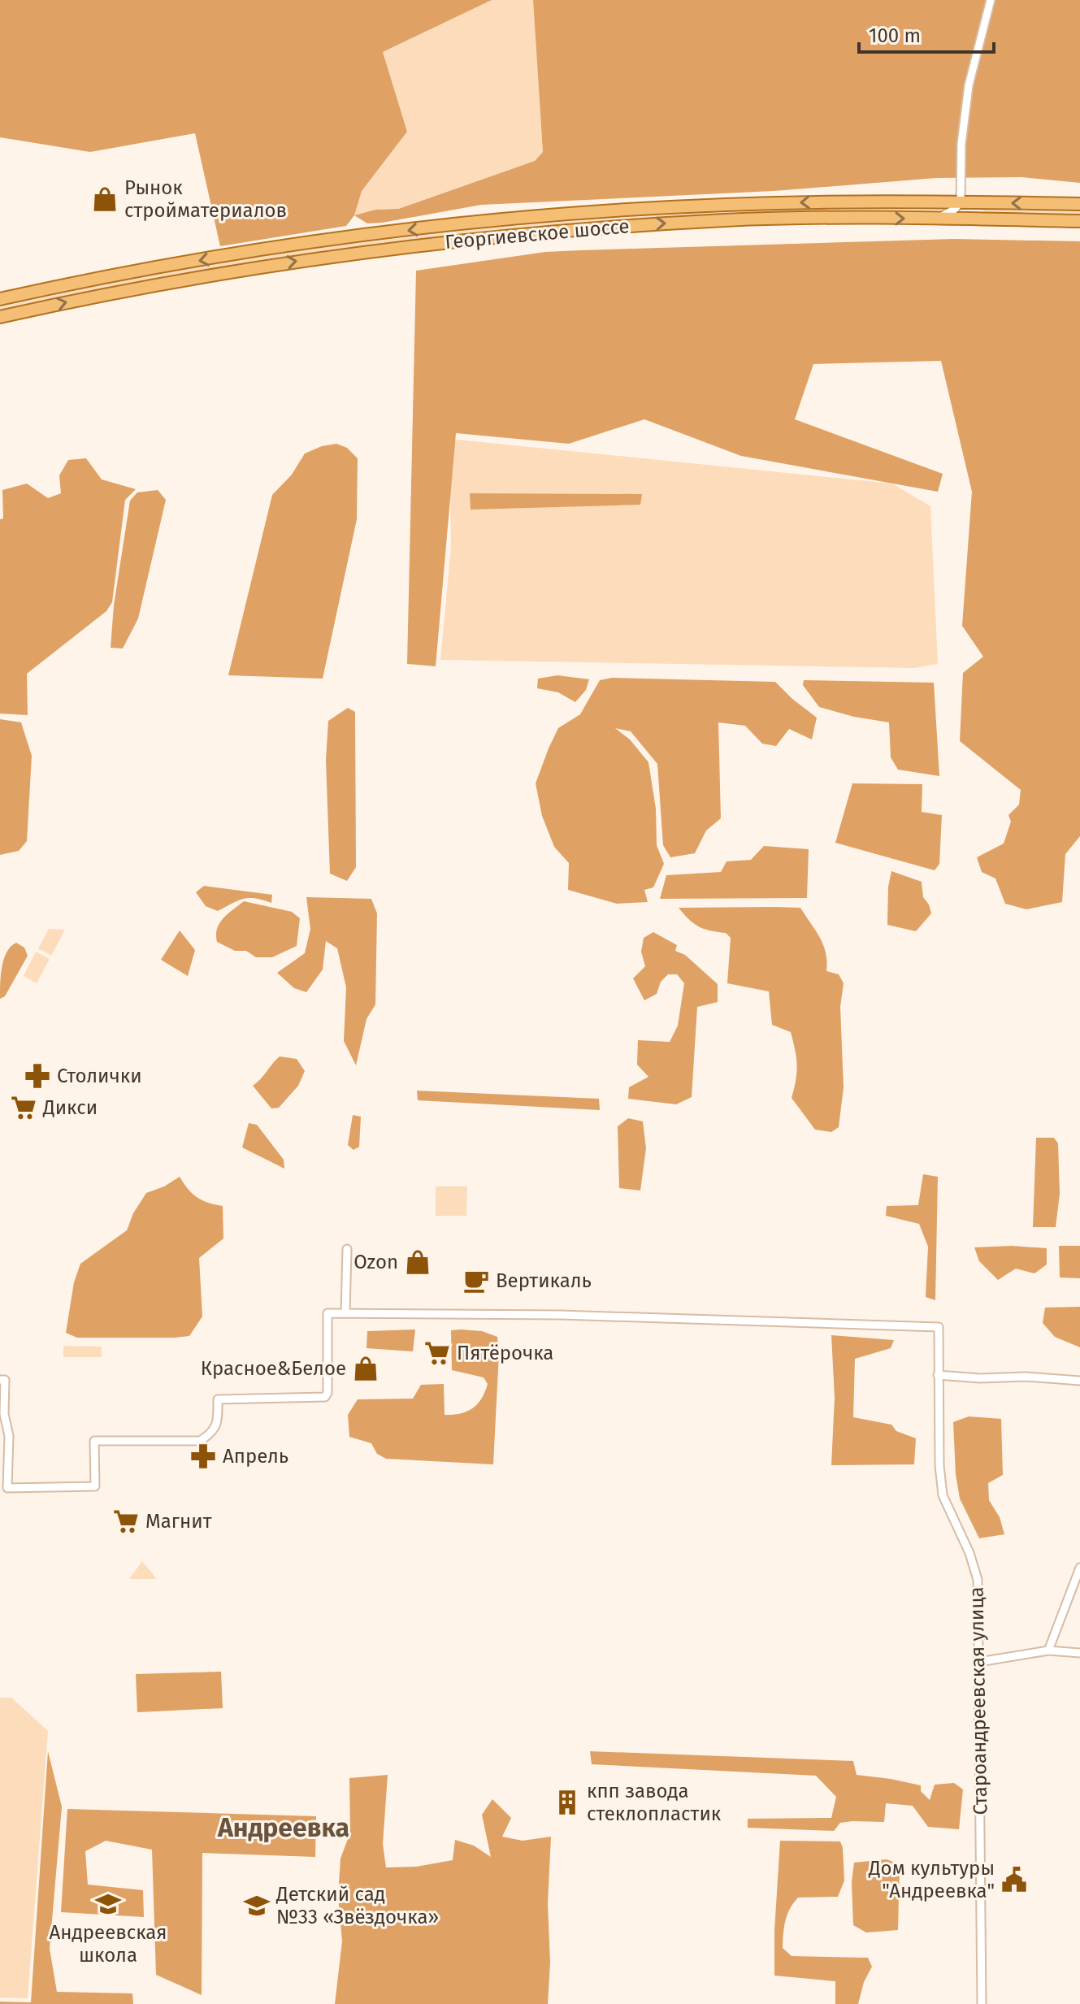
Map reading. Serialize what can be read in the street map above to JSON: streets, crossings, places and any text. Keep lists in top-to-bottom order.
{
  "streets": {
    "main road": ["Георгиевское шоссе"],
    "street": ["Староандреевская улица"]
  },
  "districts": ["Андреевка"],
  "places": {
    "shop": ["Рынок стройматериалов", "Ozon", "Красное&Белое"],
    "pharmacy": ["Столички", "Апрель"],
    "supermarket": ["Дикси", "Пятёрочка", "Магнит"],
    "cafe": ["Вертикаль"],
    "building": ["кпп завода стеклопластик"],
    "public building": ["Дом культуры \"Андреевка\""],
    "school or university": ["Андреевская школа", "Детский сад №33 «Звёздочка»"]
  },
  "scale_bar": "100 m"
}
